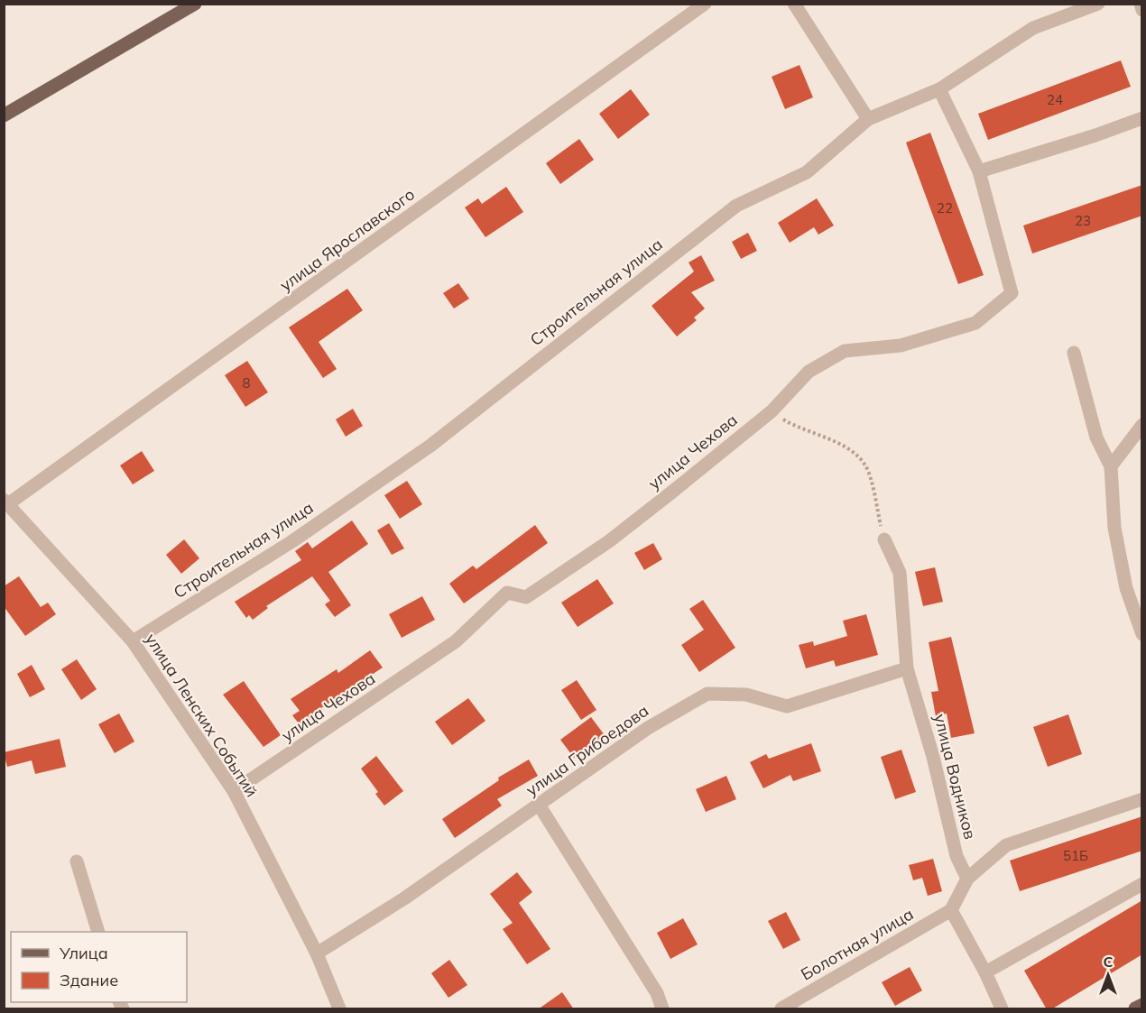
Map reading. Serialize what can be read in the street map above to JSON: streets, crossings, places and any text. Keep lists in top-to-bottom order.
{
  "streets": {
    "street": [
      "улица Ярославского",
      "Строительная улица",
      "улица Чехова",
      "улица Ленских Событий",
      "улица Грибоедова",
      "улица Водников",
      "Болотная улица"
    ]
  },
  "crossings": [
    ["улица Ярославского", "улица Ленских Событий"],
    ["Строительная улица", "улица Чехова"],
    ["Строительная улица", "улица Ленских Событий"],
    ["улица Чехова", "улица Ленских Событий"],
    ["улица Ленских Событий", "улица Грибоедова"],
    ["улица Грибоедова", "улица Водников"]
  ],
  "house_numbers": [
    "24",
    "22",
    "23",
    "8",
    "51Б"
  ],
  "legend": ["Улица", "Здание"],
  "north": "top"
}
